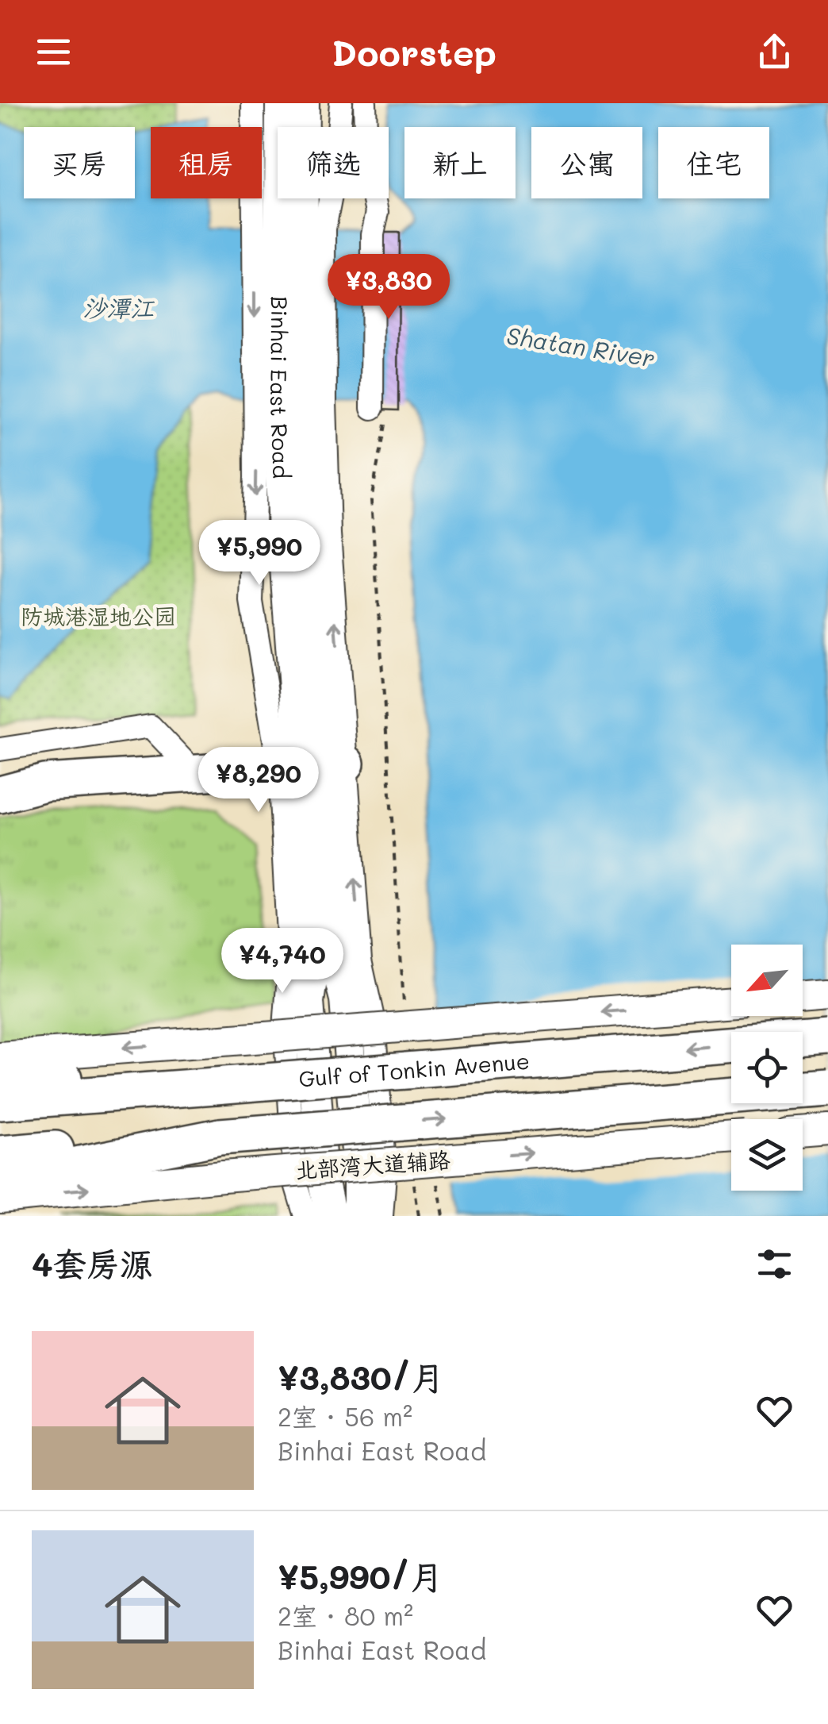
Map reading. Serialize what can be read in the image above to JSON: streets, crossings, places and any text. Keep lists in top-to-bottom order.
{
  "streets": {
    "highway": ["Gulf of Tonkin Avenue"],
    "main road": ["Binhai East Road", "北部湾大道辅路"]
  },
  "water": ["沙潭江", "Shatan River"],
  "parks": ["防城港湿地公园"],
  "north": "bottom left",
  "page": {
    "header": "Doorstep",
    "chip": [
      "买房",
      "租房",
      "筛选",
      "新上",
      "公寓",
      "住宅"
    ],
    "price": [
      "¥3,830",
      "¥5,990",
      "¥8,290",
      "¥4,740"
    ],
    "heading": "4套房源",
    "list": [
      {
        "name": "¥3,830/月",
        "note": "2室 · 56 m² · Binhai East Road"
      },
      {
        "name": "¥5,990/月",
        "note": "2室 · 80 m² · Binhai East Road"
      }
    ]
  }
}
